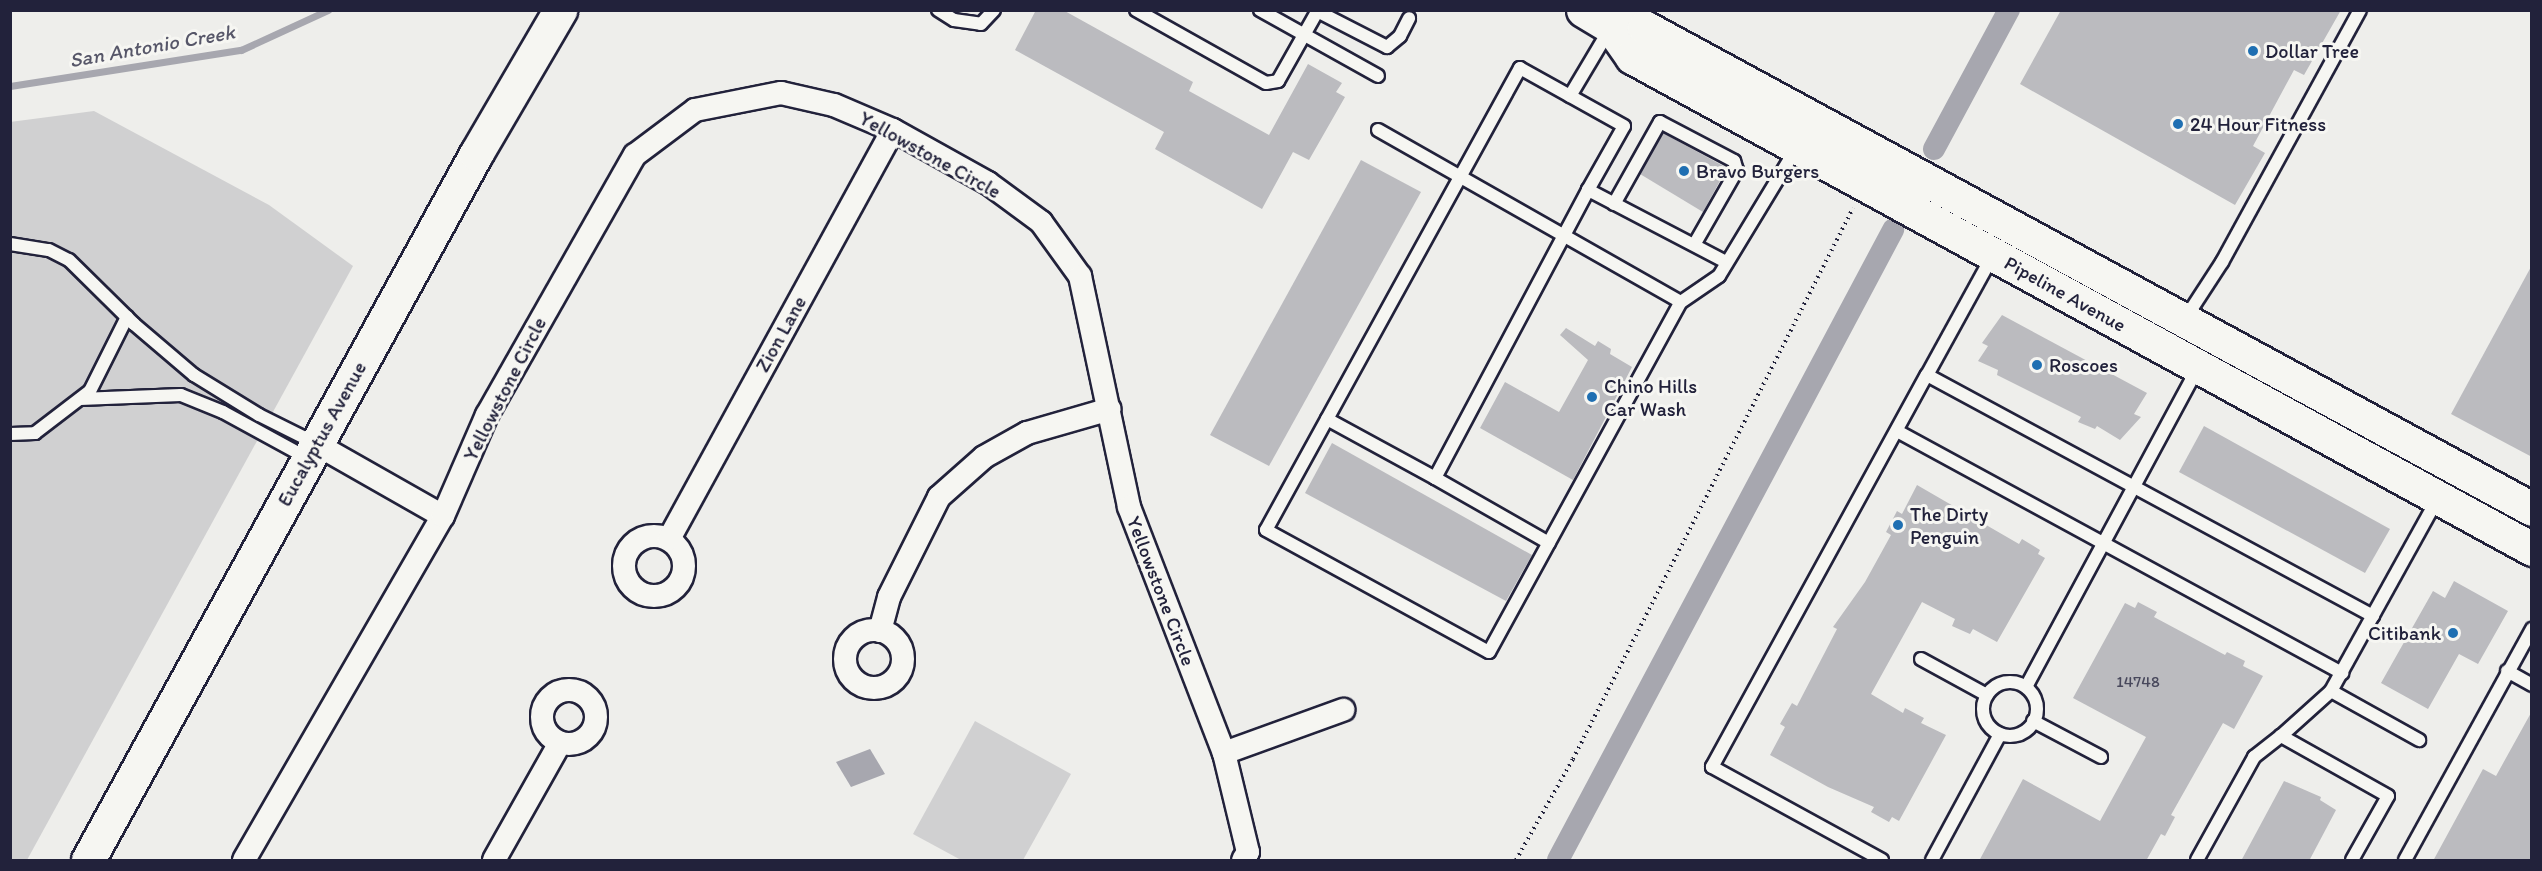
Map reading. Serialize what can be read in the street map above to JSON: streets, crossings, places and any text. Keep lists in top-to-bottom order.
{
  "streets": {
    "main road": ["Pipeline Avenue", "Eucalyptus Avenue"],
    "street": ["Yellowstone Circle", "Zion Lane"]
  },
  "crossings": [
    ["Yellowstone Circle", "Zion Lane"]
  ],
  "water": ["San Antonio Creek"],
  "places": [
    "Dollar Tree",
    "24 Hour Fitness",
    "Bravo Burgers",
    "Roscoes",
    "Chino Hills Car Wash",
    "The Dirty Penguin",
    "Citibank"
  ],
  "house_numbers": ["14748"]
}
